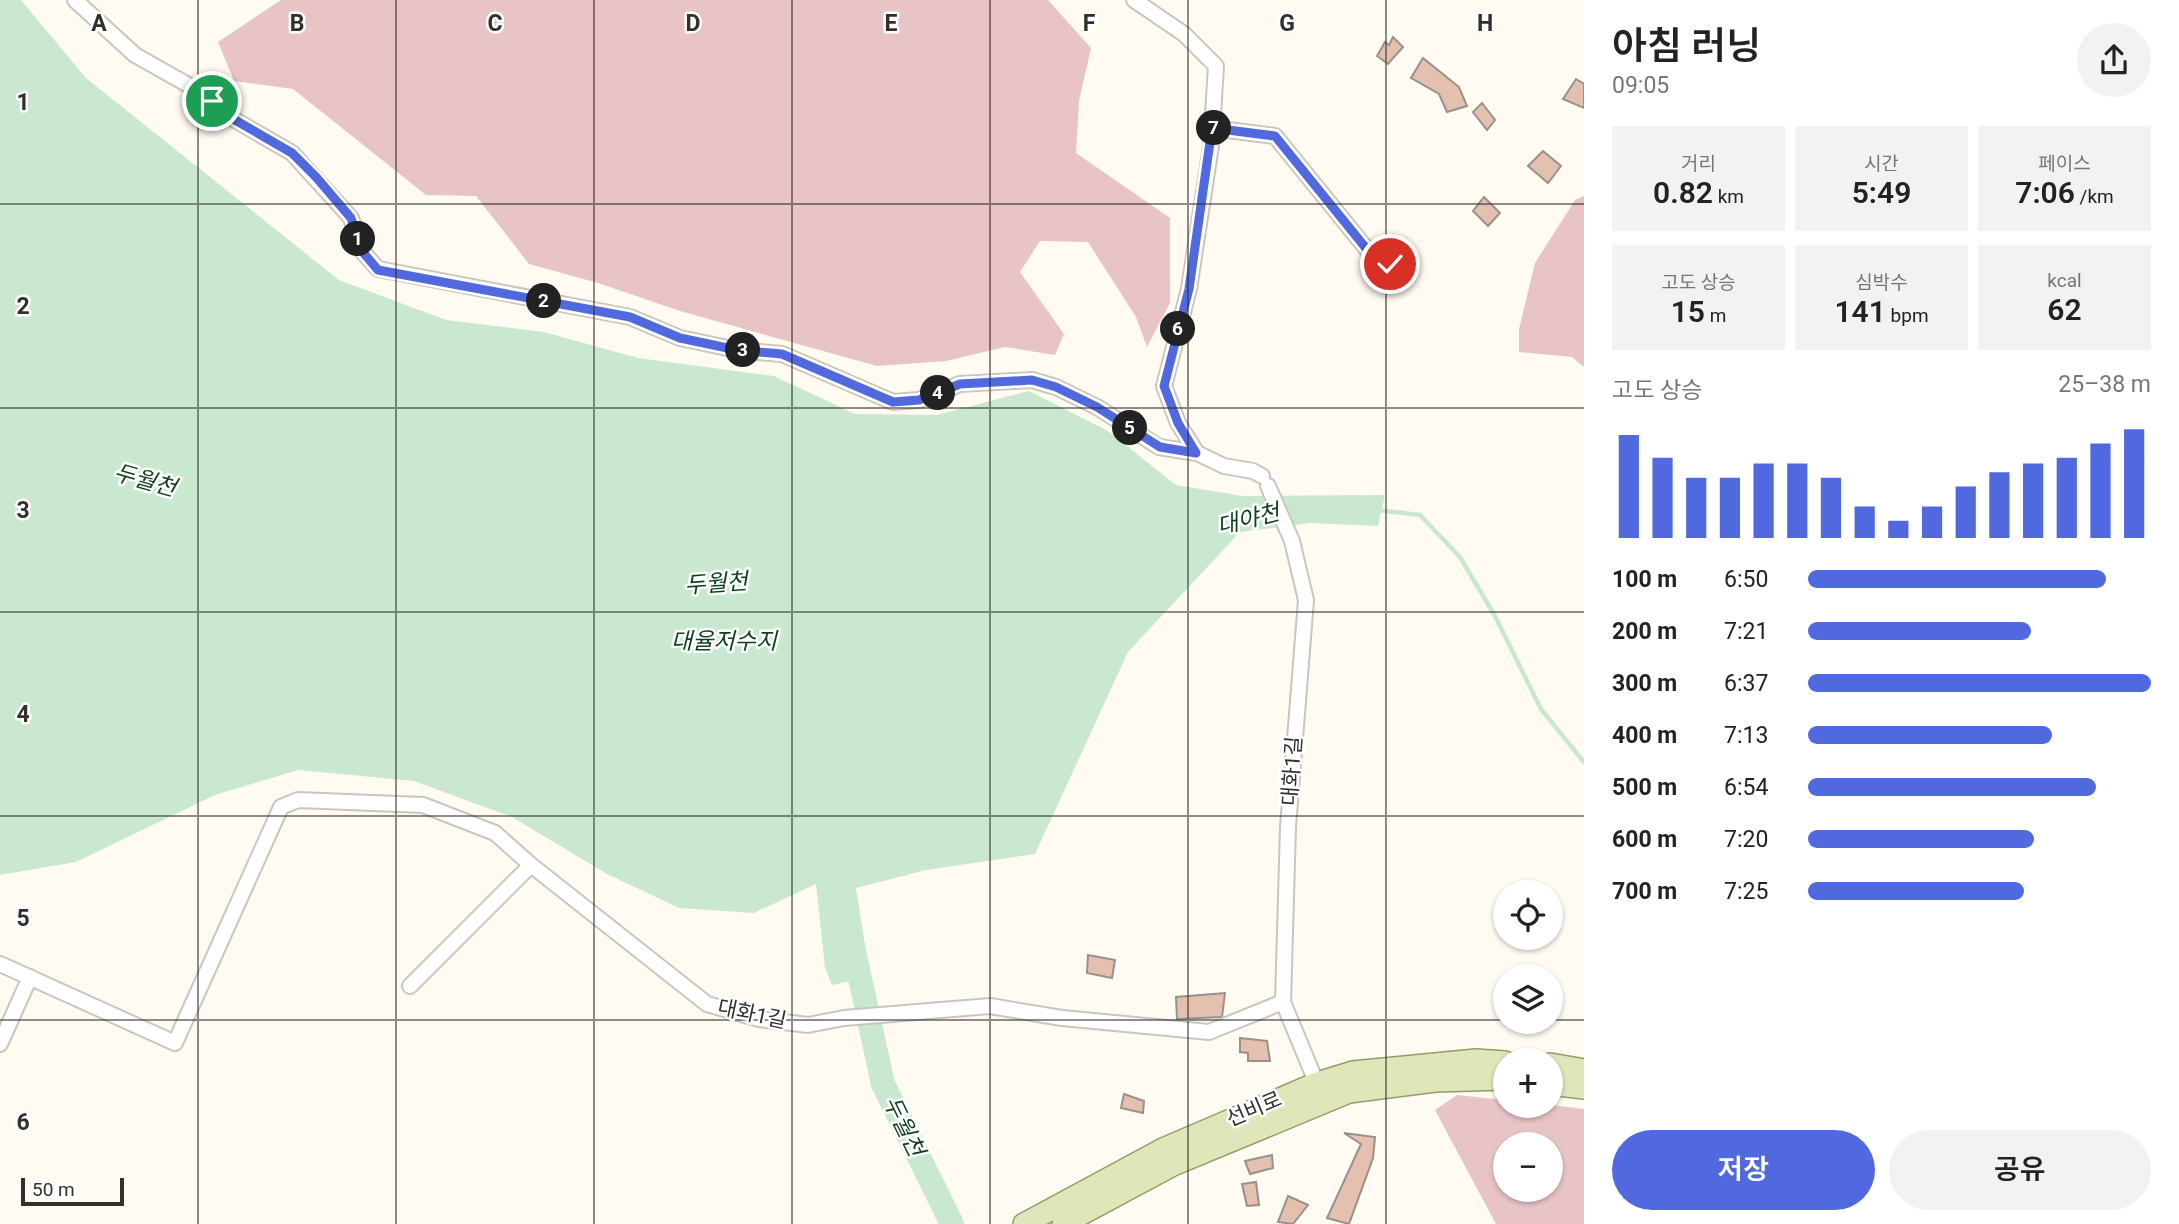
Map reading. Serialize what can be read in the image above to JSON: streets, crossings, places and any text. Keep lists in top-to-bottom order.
{
  "streets": {
    "main road": ["선비로"],
    "street": ["대화1길"]
  },
  "crossings": [
    ["대화1길", "선비로"]
  ],
  "water": ["두월천", "대야천", "대율저수지"],
  "scale_bar": "50 m",
  "page": {
    "heading": ["아침 러닝", "09:05"],
    "pins": [
      "7",
      "1",
      "2",
      "6",
      "3",
      "4",
      "5"
    ],
    "stats": [
      ["거리", "0.82 km"],
      ["시간", "5:49"],
      ["페이스", "7:06 /km"],
      ["고도 상승", "15 m"],
      ["심박수", "141 bpm"],
      ["kcal", "62"]
    ],
    "chart": ["고도 상승", "25–38 m"],
    "list": [
      {
        "name": "100 m",
        "note": "6:50"
      },
      {
        "name": "200 m",
        "note": "7:21"
      },
      {
        "name": "300 m",
        "note": "6:37"
      },
      {
        "name": "400 m",
        "note": "7:13"
      },
      {
        "name": "500 m",
        "note": "6:54"
      },
      {
        "name": "600 m",
        "note": "7:20"
      },
      {
        "name": "700 m",
        "note": "7:25"
      }
    ],
    "map_buttons": ["+", "−"],
    "buttons": ["저장", "공유"],
    "scale": "50 m"
  },
  "grid": {
    "columns": [
      "A",
      "B",
      "C",
      "D",
      "E",
      "F",
      "G",
      "H"
    ],
    "rows": [
      "1",
      "2",
      "3",
      "4",
      "5",
      "6"
    ]
  }
}
